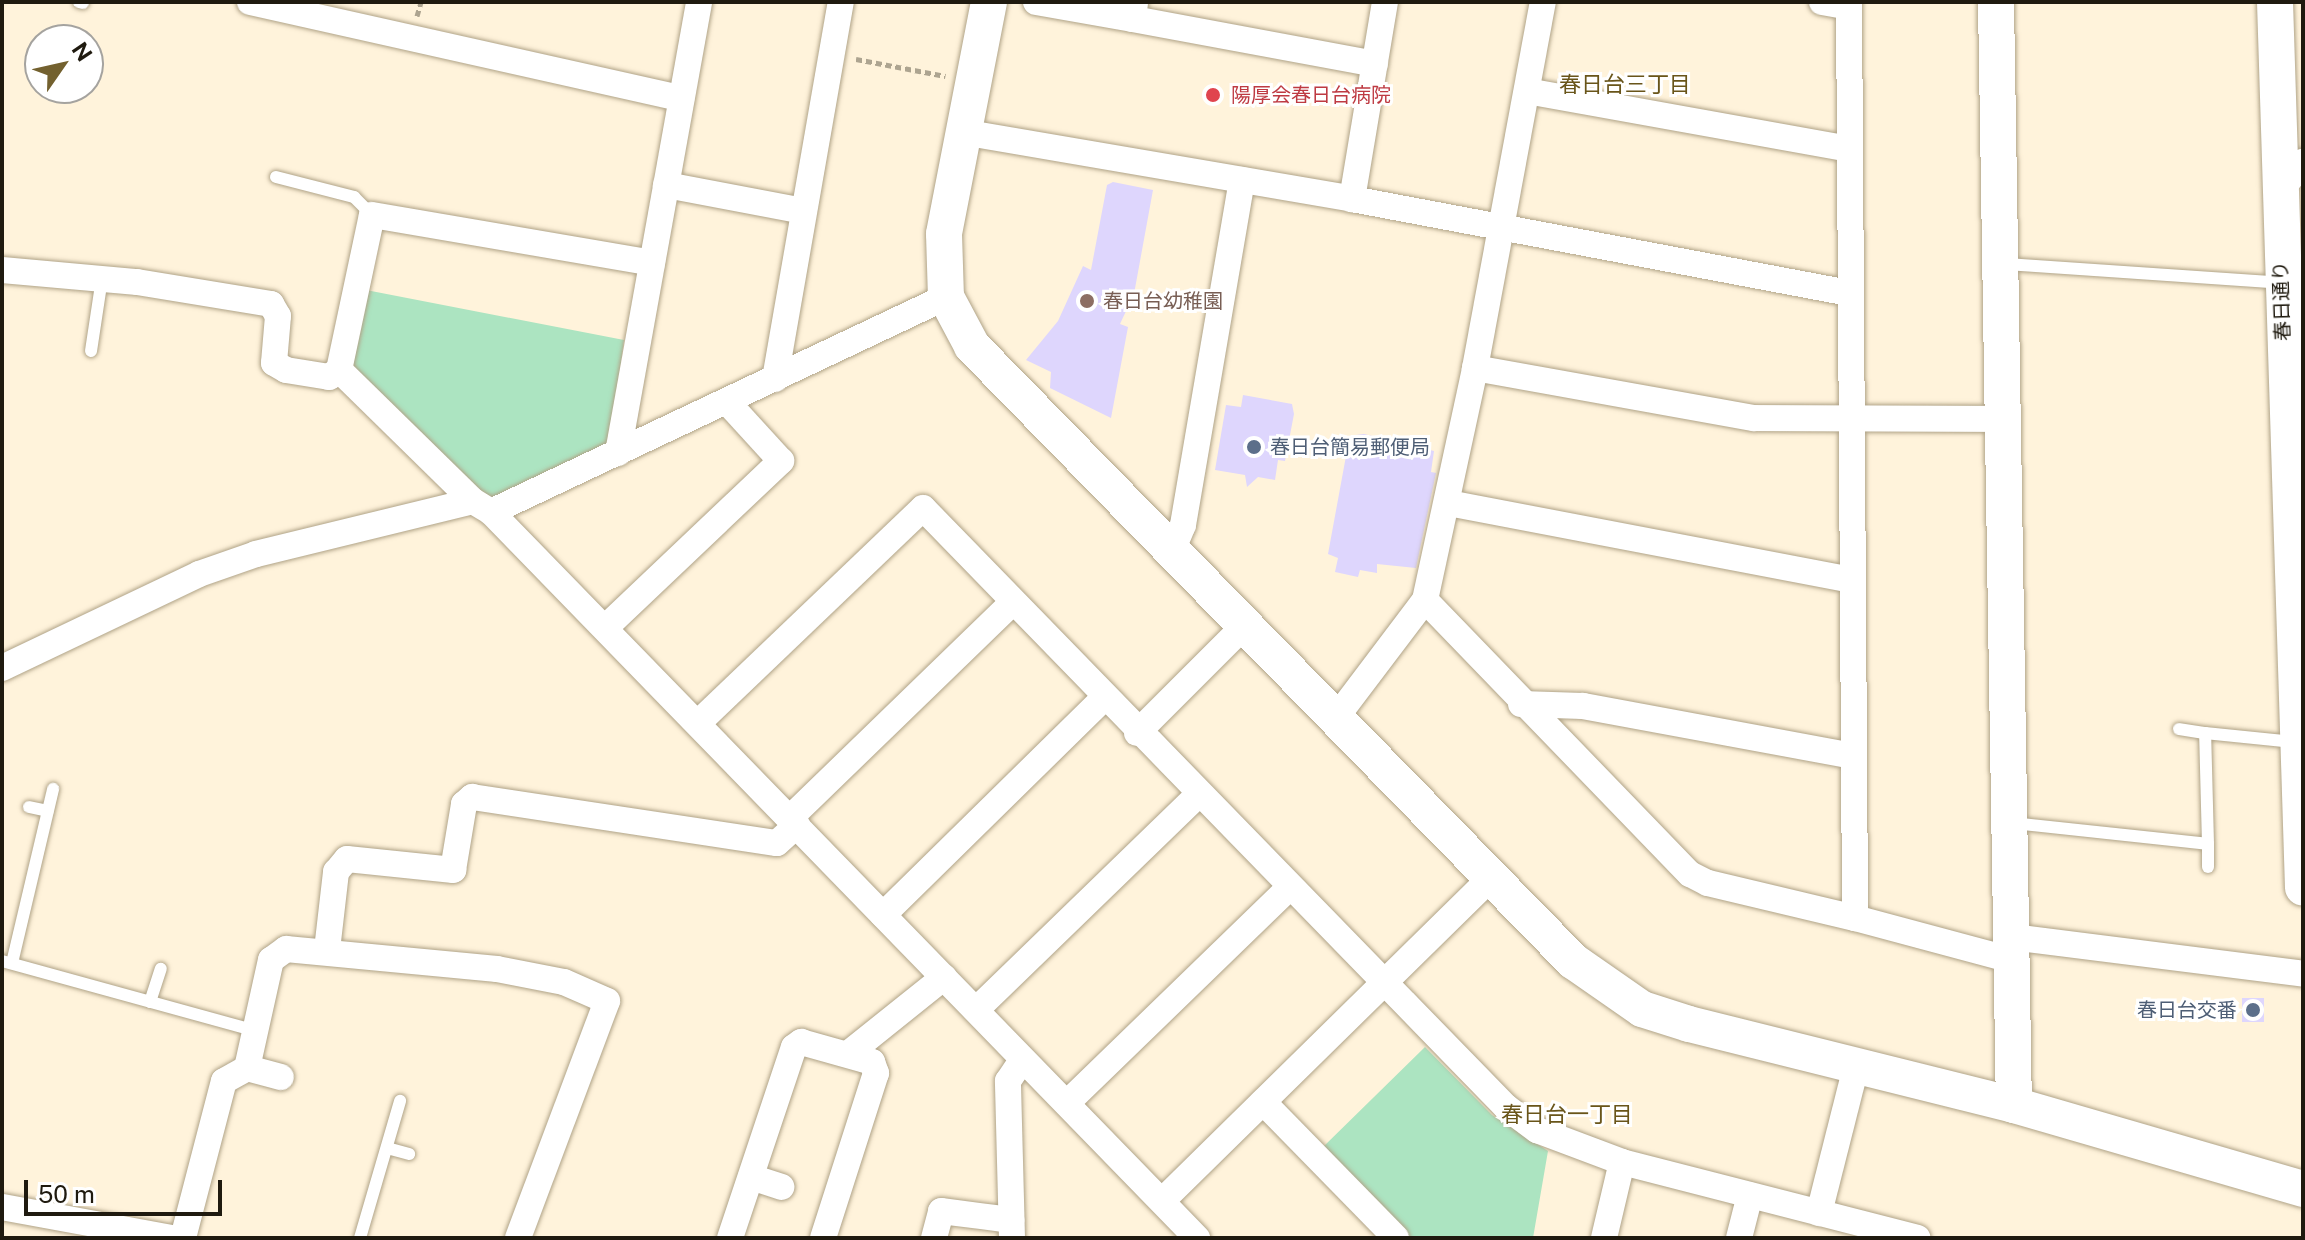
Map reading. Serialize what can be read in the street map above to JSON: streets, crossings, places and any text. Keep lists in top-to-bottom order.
{
  "streets": {
    "street": ["春日通り"]
  },
  "districts": ["春日台三丁目", "春日台一丁目"],
  "places": [
    "陽厚会春日台病院",
    "春日台幼稚園",
    "春日台簡易郵便局",
    "春日台交番"
  ],
  "scale_bar": "50 m",
  "north": "top right"
}
